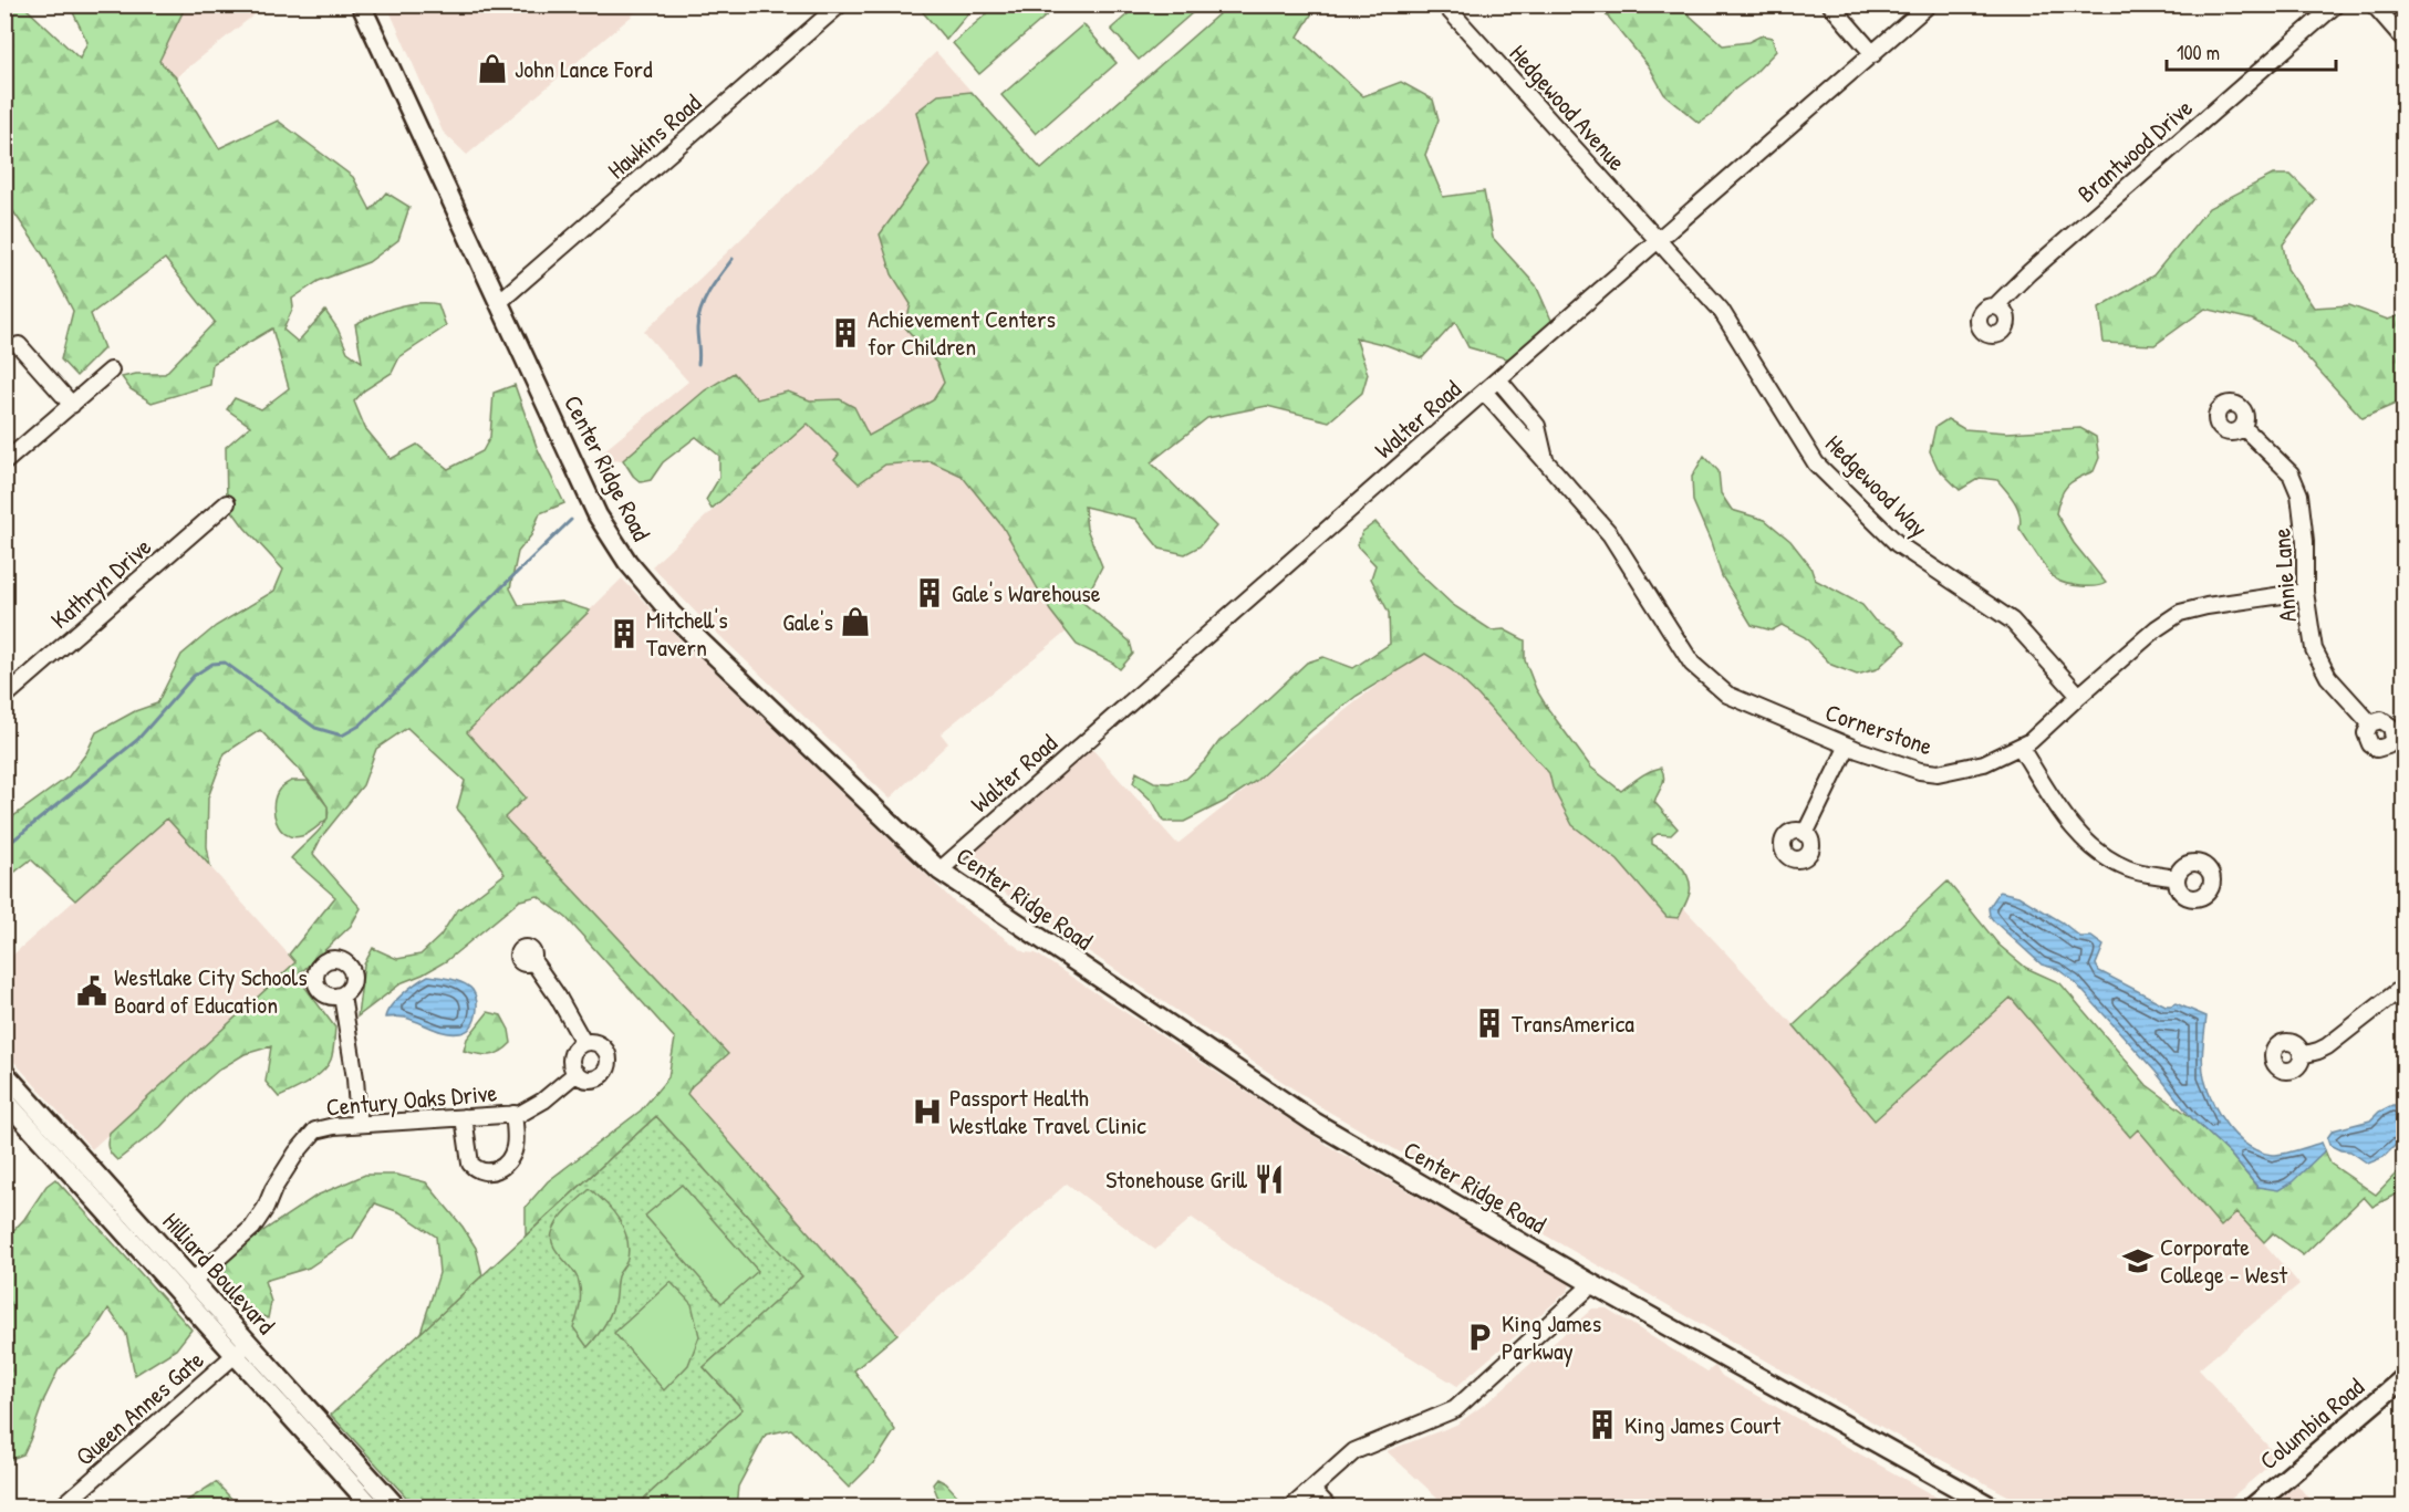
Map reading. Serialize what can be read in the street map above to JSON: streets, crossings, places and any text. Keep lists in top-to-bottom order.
{
  "streets": {
    "main road": ["Center Ridge Road", "Hilliard Boulevard", "Columbia Road"],
    "street": [
      "Hedgewood Avenue",
      "Hawkins Road",
      "Brantwood Drive",
      "Walter Road",
      "Hedgewood Way",
      "Annie Lane",
      "Kathryn Drive",
      "Cornerstone",
      "Century Oaks Drive",
      "Queen Annes Gate"
    ]
  },
  "crossings": [
    ["Hedgewood Avenue", "Walter Road"],
    ["Hedgewood Avenue", "Hedgewood Way"],
    ["Hawkins Road", "Center Ridge Road"],
    ["Walter Road", "Center Ridge Road"],
    ["Walter Road", "Hedgewood Way"],
    ["Walter Road", "Cornerstone"],
    ["Hedgewood Way", "Cornerstone"],
    ["Annie Lane", "Cornerstone"],
    ["Century Oaks Drive", "Hilliard Boulevard"],
    ["Hilliard Boulevard", "Queen Annes Gate"]
  ],
  "places": {
    "shop": ["John Lance Ford", "Gale's"],
    "building": [
      "Achievement Centers for Children",
      "Gale's Warehouse",
      "Mitchell's Tavern",
      "TransAmerica",
      "King James Court"
    ],
    "public building": ["Westlake City Schools Board of Education"],
    "hospital": ["Passport Health Westlake Travel Clinic"],
    "restaurant": ["Stonehouse Grill"],
    "school or university": ["Corporate College - West"],
    "parking": ["King James Parkway"]
  },
  "scale_bar": "100 m"
}
